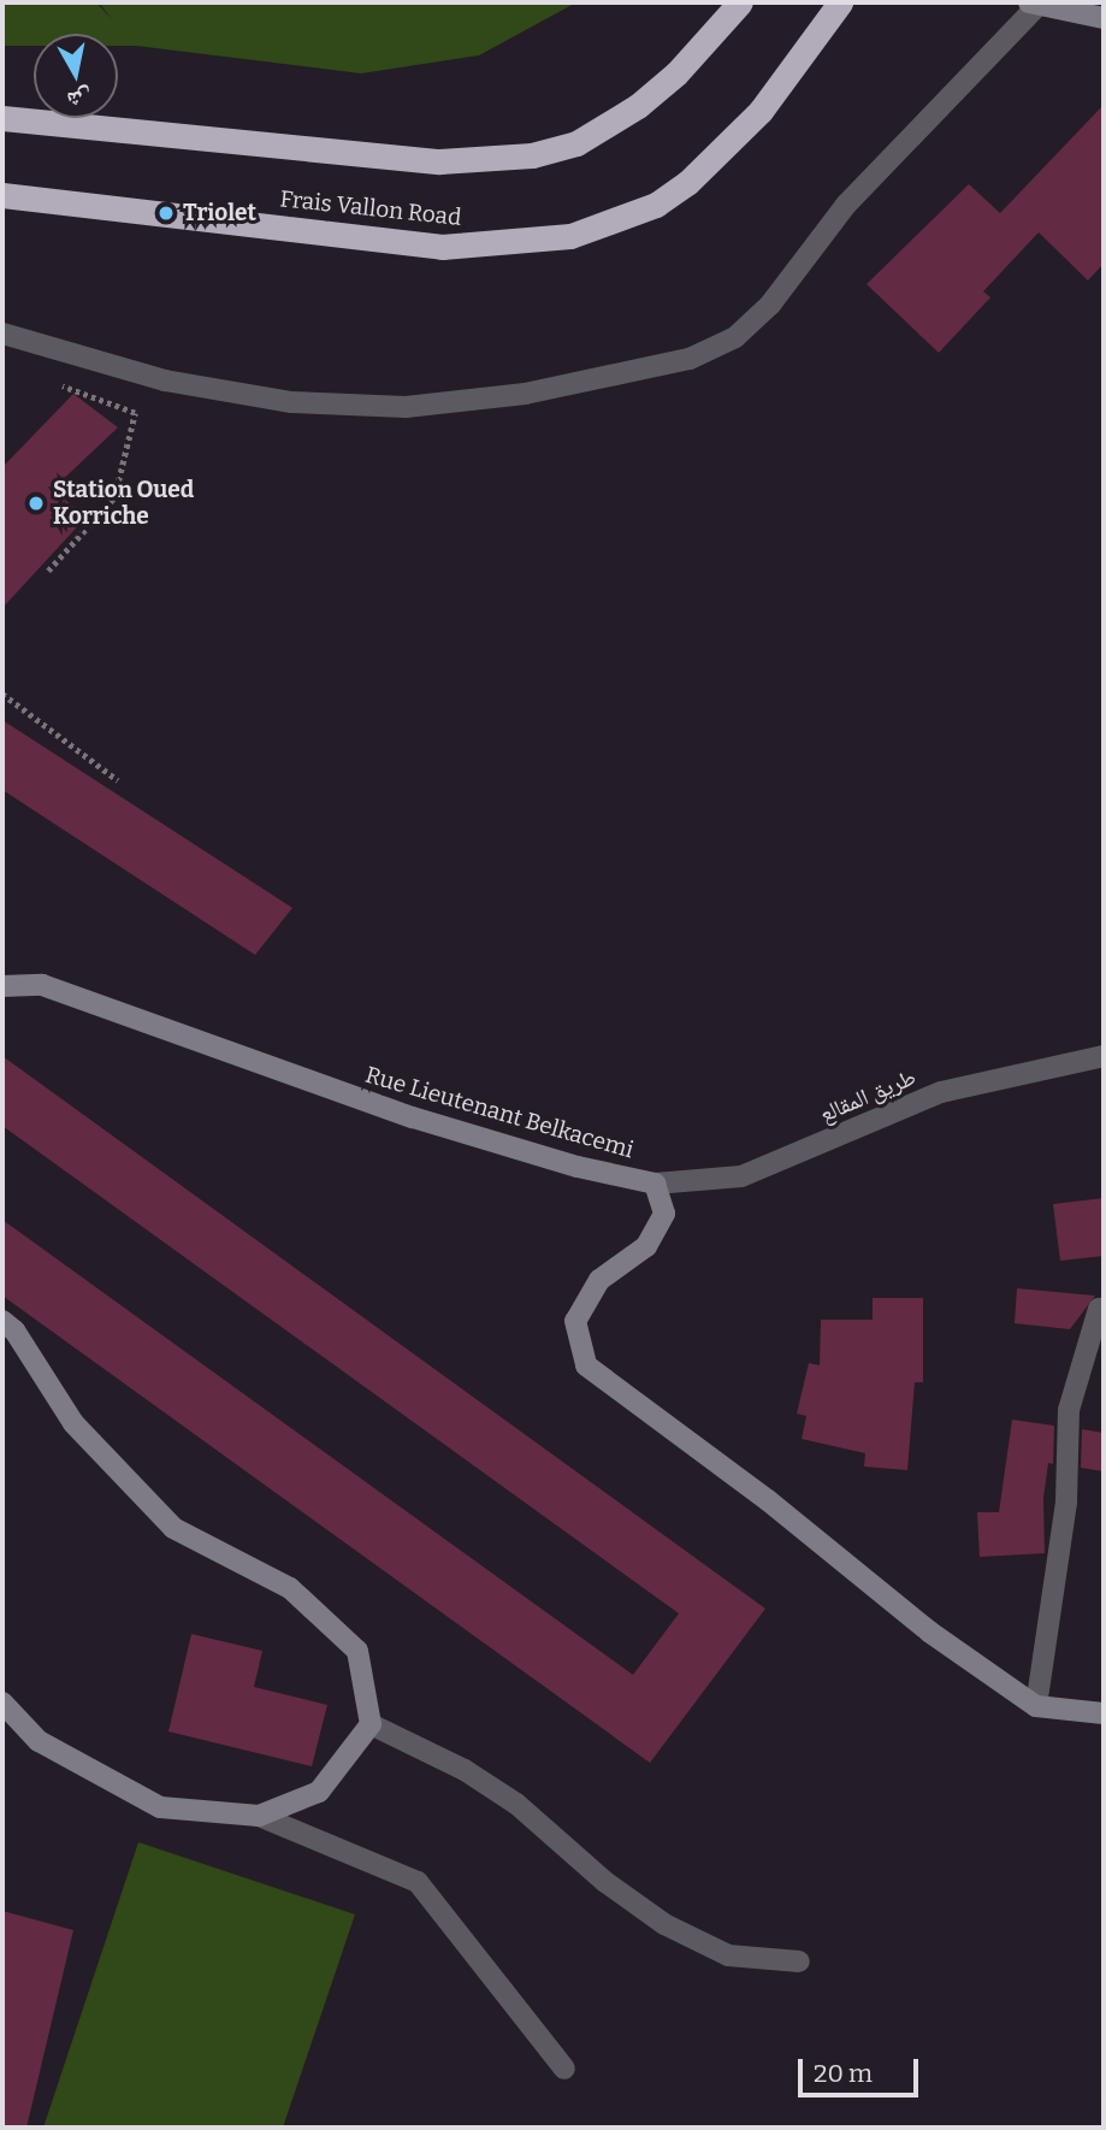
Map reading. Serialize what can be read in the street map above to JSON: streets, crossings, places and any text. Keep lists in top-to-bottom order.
{
  "streets": {
    "highway": ["Frais Vallon Road"],
    "street": ["طريق المقالع", "Rue Lieutenant Belkacemi"]
  },
  "crossings": [
    ["طريق المقالع", "Rue Lieutenant Belkacemi"]
  ],
  "places": ["Triolet", "Station Oued Korriche"],
  "scale_bar": "20 m",
  "north": "bottom"
}
